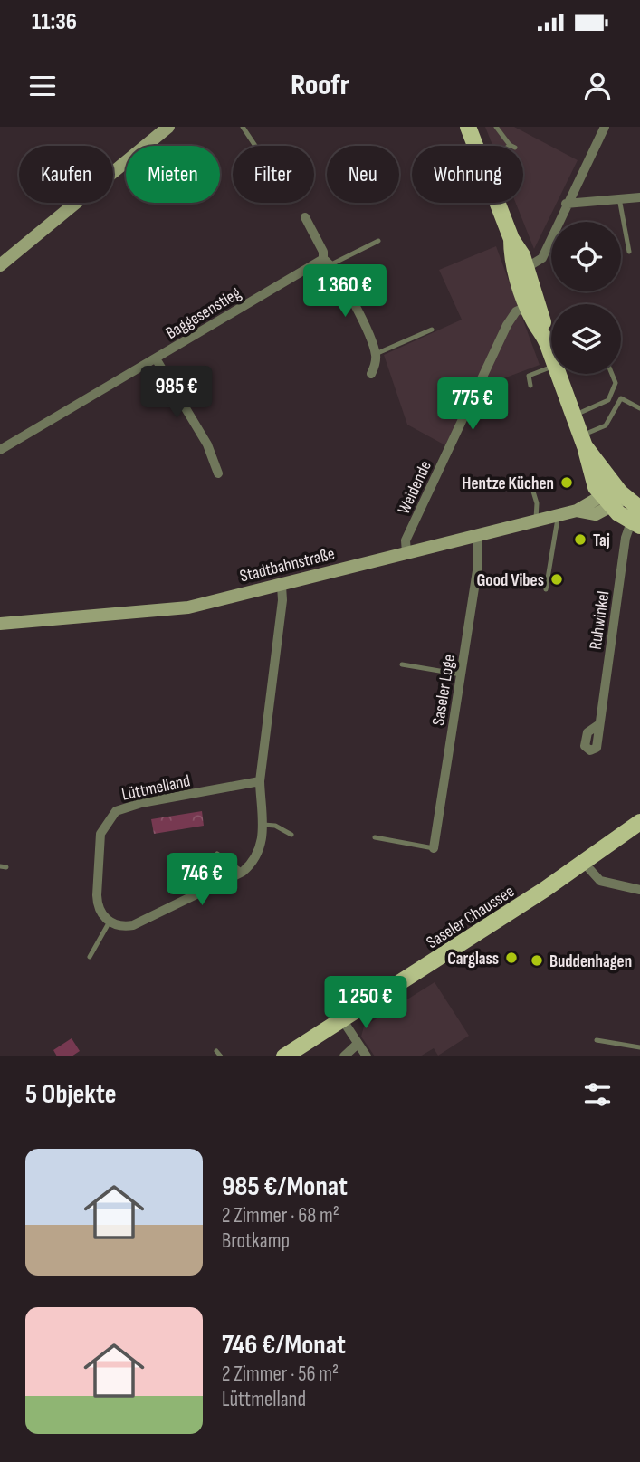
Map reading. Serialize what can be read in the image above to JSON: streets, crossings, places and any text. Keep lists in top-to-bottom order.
{
  "streets": {
    "main road": ["Saseler Chaussee"],
    "street": [
      "Baggesenstieg",
      "Weidende",
      "Stadtbahnstraße",
      "Ruhwinkel",
      "Saseler Loge",
      "Lüttmelland"
    ]
  },
  "crossings": [
    ["Weidende", "Stadtbahnstraße"],
    ["Stadtbahnstraße", "Saseler Loge"]
  ],
  "places": [
    "Hentze Küchen",
    "Taj",
    "Good Vibes",
    "Carglass",
    "Buddenhagen"
  ],
  "page": {
    "status": "11:36",
    "header": "Roofr",
    "chip": [
      "Kaufen",
      "Mieten",
      "Filter",
      "Neu",
      "Wohnung"
    ],
    "price": [
      "1 360 €",
      "985 €",
      "775 €",
      "746 €",
      "1 250 €"
    ],
    "heading": "5 Objekte",
    "list": [
      {
        "name": "985 €/Monat",
        "note": "2 Zimmer · 68 m² · Brotkamp"
      },
      {
        "name": "746 €/Monat",
        "note": "2 Zimmer · 56 m² · Lüttmelland"
      }
    ]
  }
}
